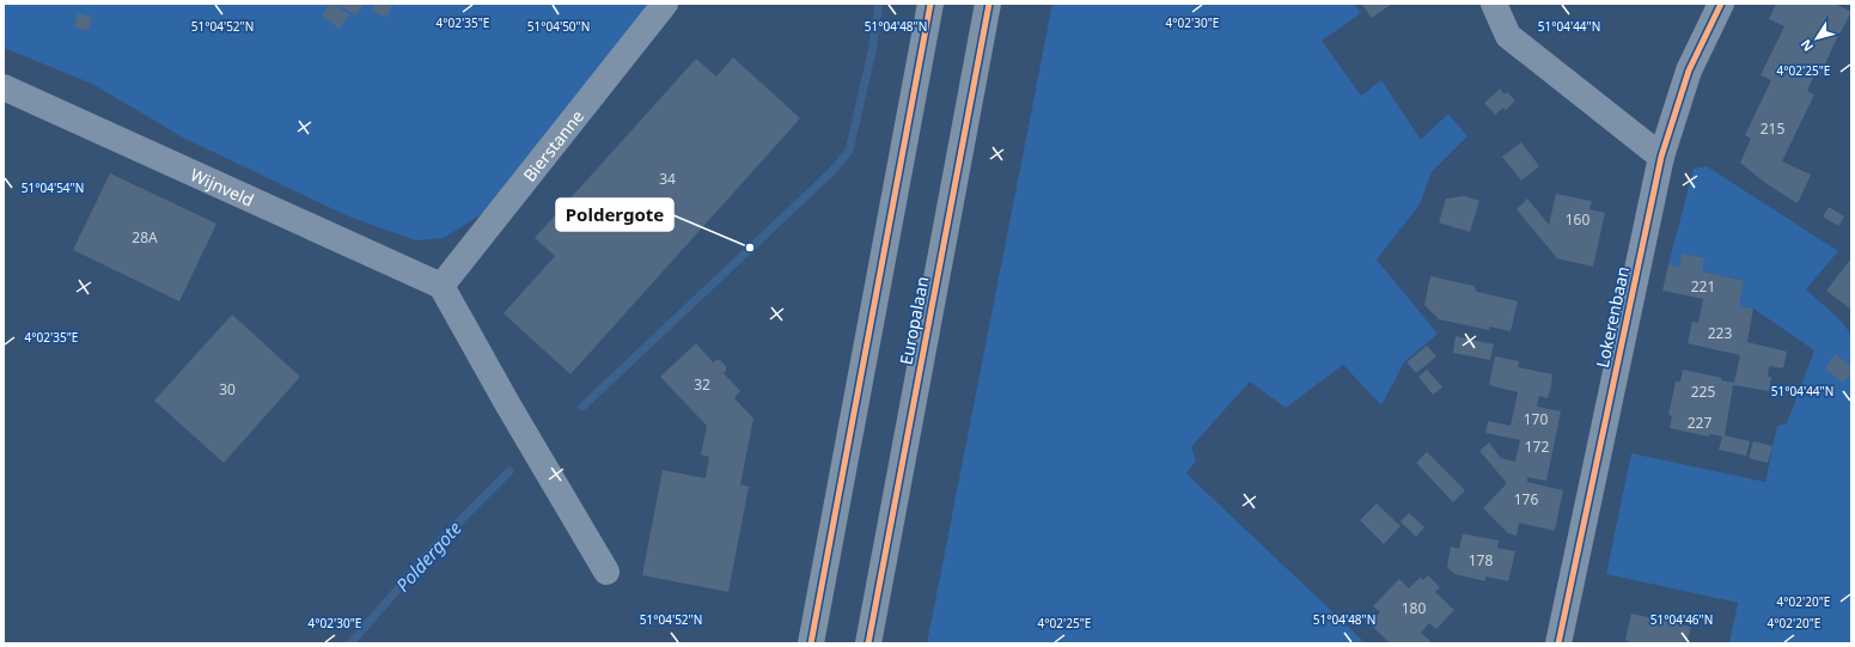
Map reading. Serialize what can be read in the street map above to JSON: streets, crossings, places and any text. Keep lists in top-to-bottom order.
{
  "streets": {
    "highway": ["Europalaan"],
    "street": ["Bierstanne", "Wijnveld", "Lokerenbaan"]
  },
  "crossings": [
    ["Bierstanne", "Wijnveld"]
  ],
  "water": ["Poldergote"],
  "places": ["Poldergote"],
  "house_numbers": [
    "215",
    "34",
    "160",
    "28A",
    "221",
    "223",
    "32",
    "30",
    "225",
    "170",
    "227",
    "172",
    "176",
    "178",
    "180"
  ],
  "north": "bottom left",
  "coordinates": [
    "4°02'35\"E",
    "4°02'30\"E",
    "51°04'52\"N",
    "51°04'50\"N",
    "51°04'48\"N",
    "51°04'44\"N",
    "4°02'25\"E",
    "51°04'54\"N",
    "4°02'20\"E",
    "51°04'46\"N"
  ]
}
